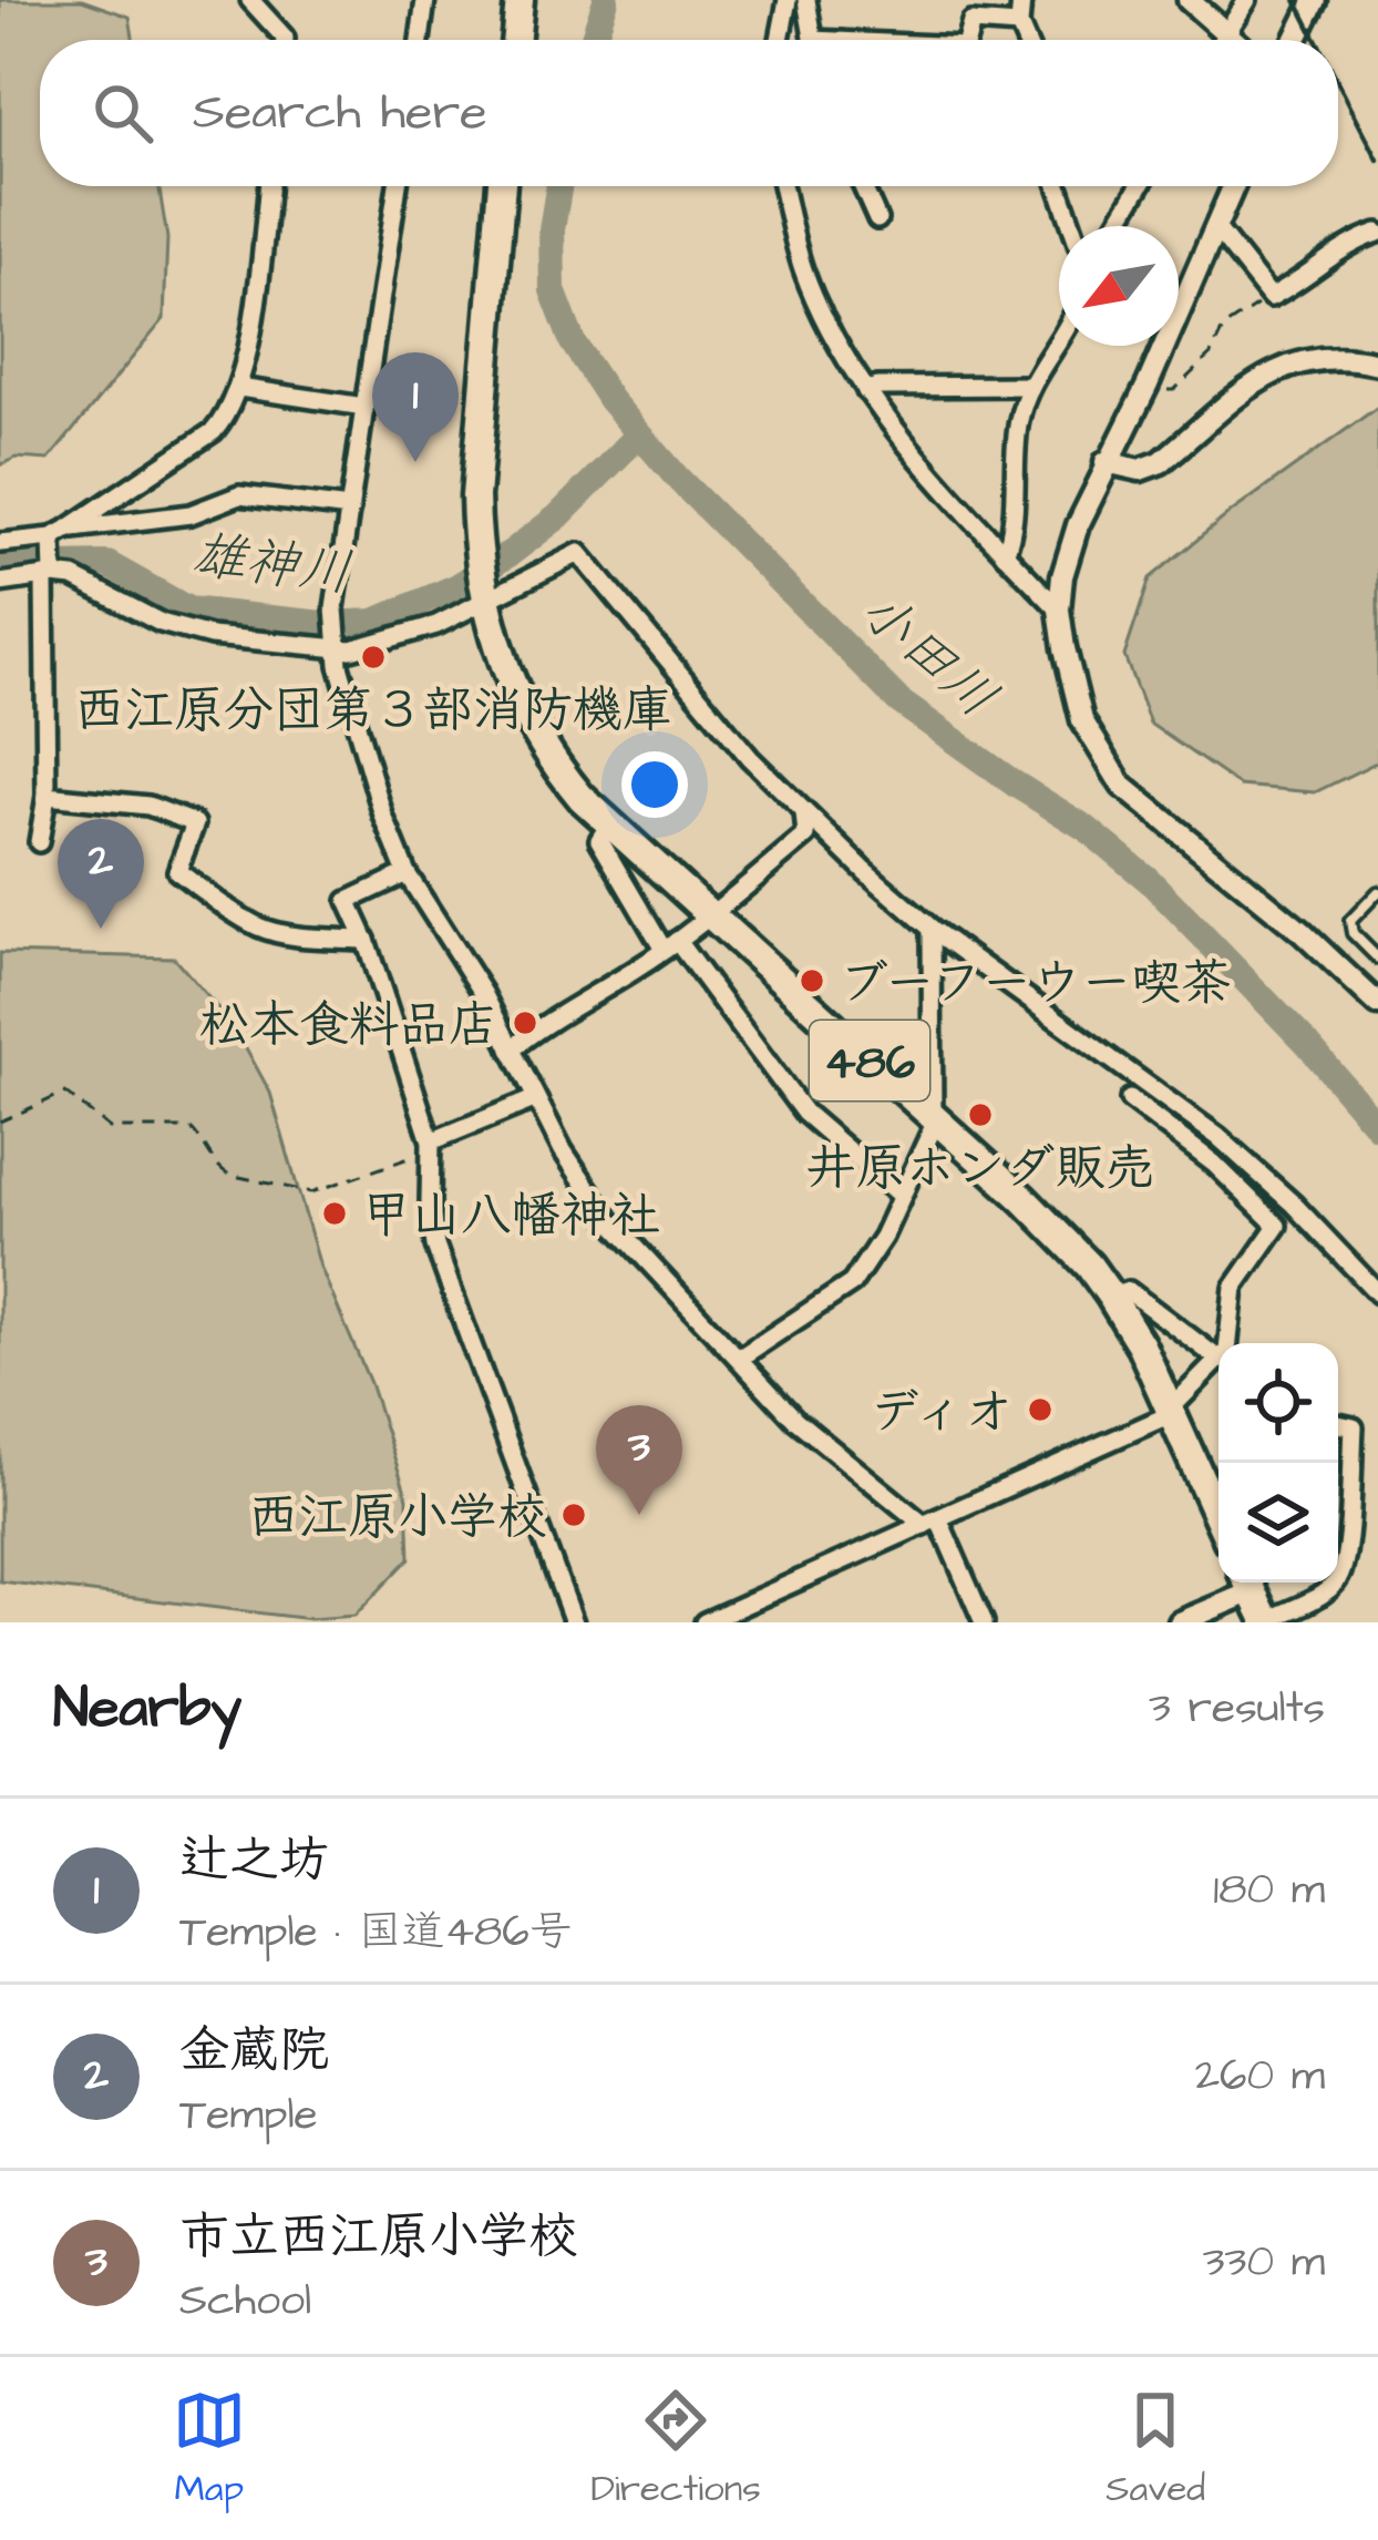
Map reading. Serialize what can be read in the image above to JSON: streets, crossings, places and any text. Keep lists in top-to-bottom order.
{
  "streets": {
    "highway": ["486"]
  },
  "water": ["雄神川", "小田川"],
  "places": [
    "西江原分団第３部消防機庫",
    "ブーフーウー喫茶",
    "松本食料品店",
    "井原ホンダ販売",
    "甲山八幡神社",
    "ディオ",
    "西江原小学校"
  ],
  "north": "bottom left",
  "page": {
    "search": "Search here",
    "pins": ["1", "2", "3"],
    "heading": ["Nearby", "3 results"],
    "list": [
      {
        "mark": "1",
        "name": "辻之坊",
        "note": "Temple · 国道486号",
        "value": "180 m"
      },
      {
        "mark": "2",
        "name": "金蔵院",
        "note": "Temple",
        "value": "260 m"
      },
      {
        "mark": "3",
        "name": "市立西江原小学校",
        "note": "School",
        "value": "330 m"
      }
    ],
    "nav": ["Map", "Directions", "Saved"]
  }
}
